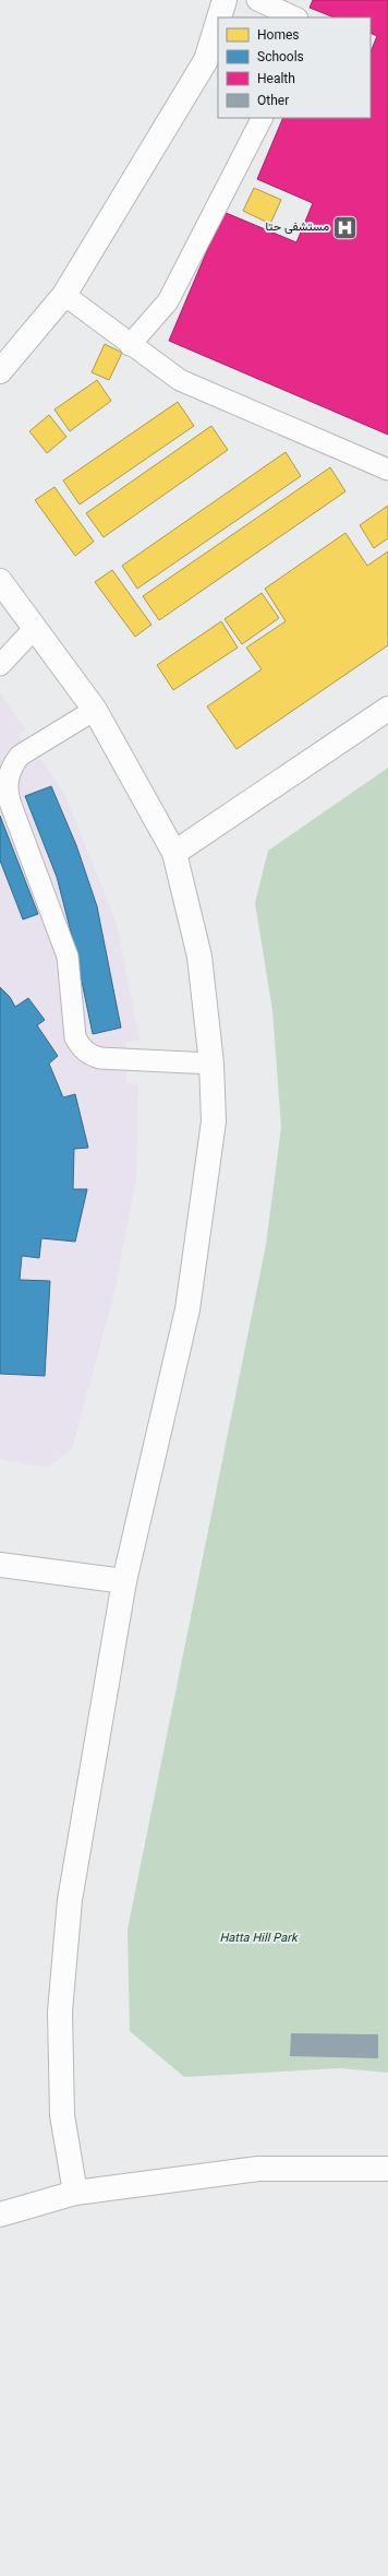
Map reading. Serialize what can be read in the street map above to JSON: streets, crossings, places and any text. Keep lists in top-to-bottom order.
{
  "parks": ["Hatta Hill Park"],
  "places": {
    "hospital": ["مستشفى حتا"]
  },
  "legend": [
    "Homes",
    "Schools",
    "Health",
    "Other"
  ]
}
